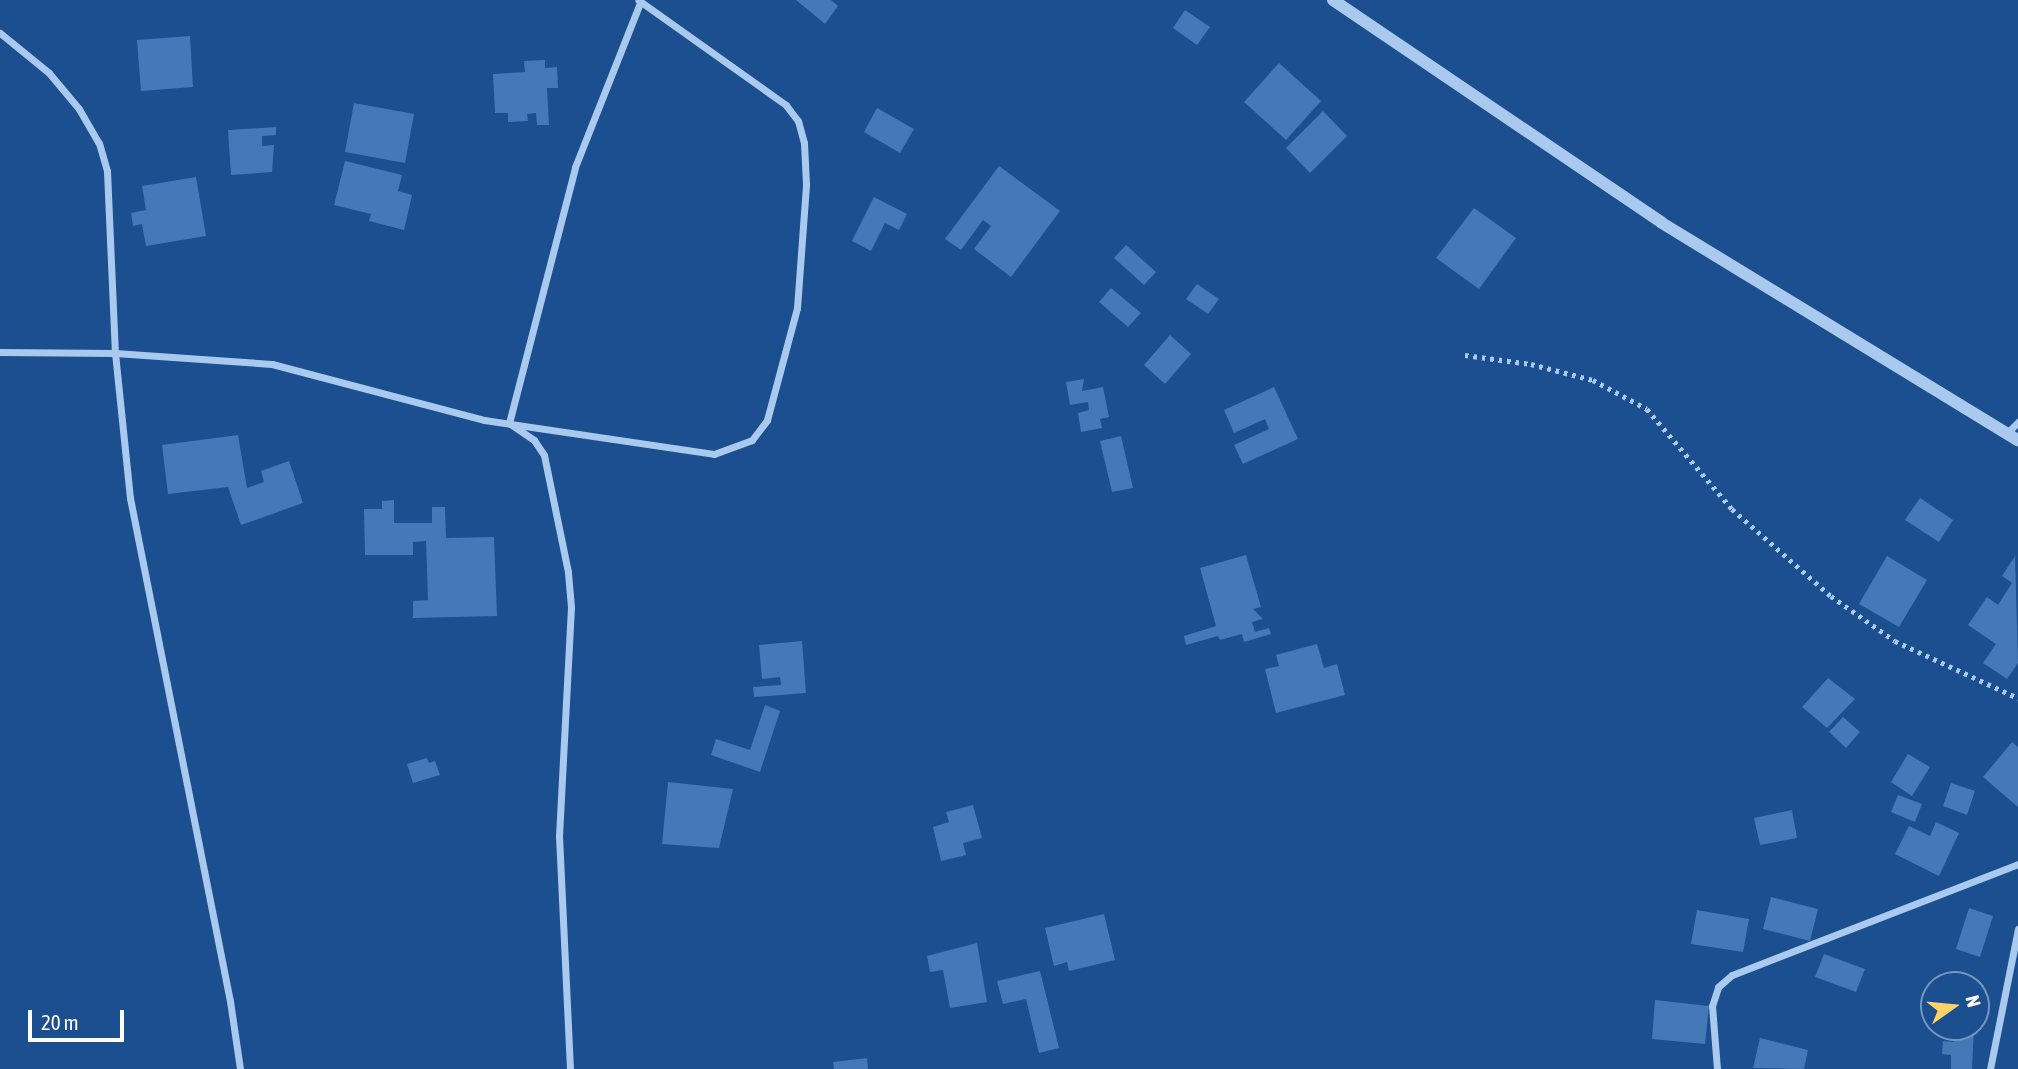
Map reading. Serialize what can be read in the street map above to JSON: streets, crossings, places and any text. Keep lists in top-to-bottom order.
{
  "scale_bar": "20 m",
  "north": "right"
}
